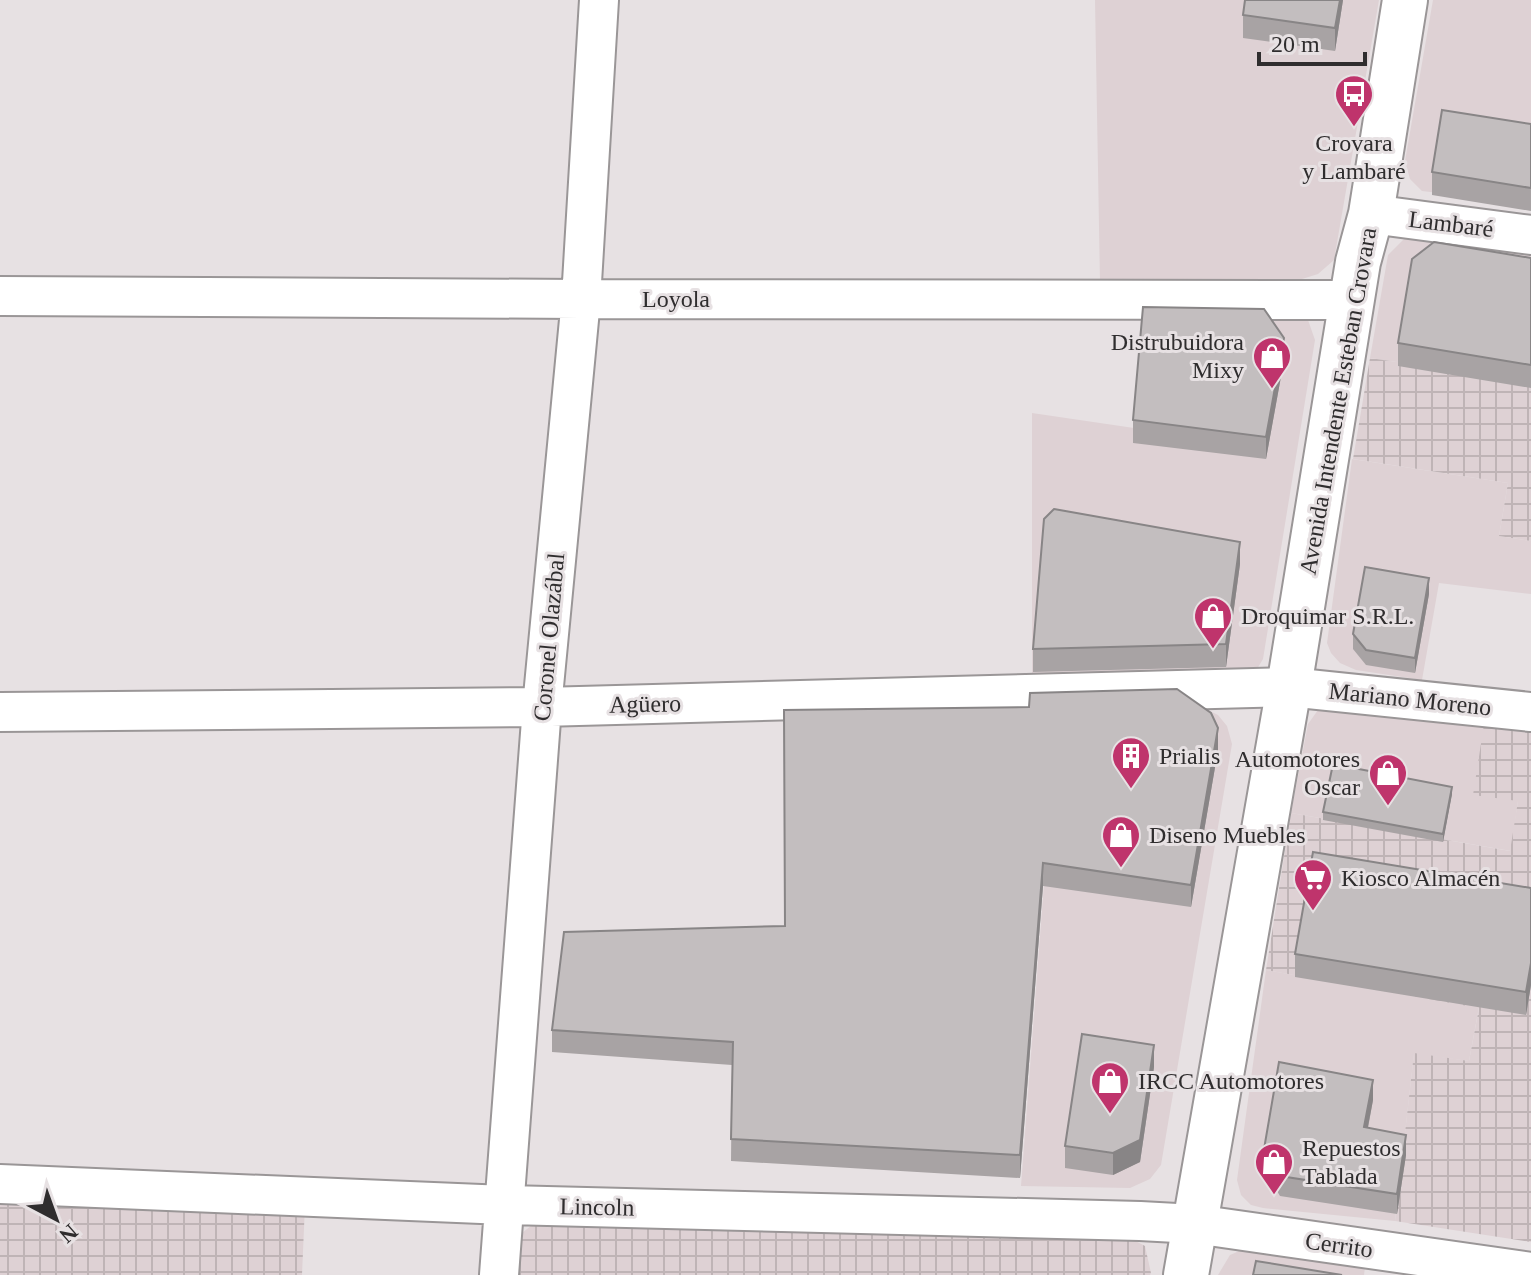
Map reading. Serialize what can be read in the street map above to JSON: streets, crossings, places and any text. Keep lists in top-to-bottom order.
{
  "streets": {
    "main road": ["Avenida Intendente Esteban Crovara"],
    "street": [
      "Lambaré",
      "Loyola",
      "Coronel Olazábal",
      "Mariano Moreno",
      "Agüero",
      "Lincoln",
      "Cerrito"
    ]
  },
  "crossings": [
    ["Lambaré", "Avenida Intendente Esteban Crovara"],
    ["Loyola", "Avenida Intendente Esteban Crovara"],
    ["Loyola", "Coronel Olazábal"],
    ["Avenida Intendente Esteban Crovara", "Mariano Moreno"],
    ["Avenida Intendente Esteban Crovara", "Agüero"],
    ["Avenida Intendente Esteban Crovara", "Lincoln"],
    ["Avenida Intendente Esteban Crovara", "Cerrito"],
    ["Coronel Olazábal", "Agüero"],
    ["Coronel Olazábal", "Lincoln"],
    ["Mariano Moreno", "Agüero"],
    ["Lincoln", "Cerrito"]
  ],
  "places": {
    "bus stop": ["Crovara y Lambaré"],
    "shop": [
      "Distrubuidora Mixy",
      "Droquimar S.R.L.",
      "Automotores Oscar",
      "Diseno Muebles",
      "IRCC Automotores",
      "Repuestos Tablada"
    ],
    "building": ["Prialis"],
    "supermarket": ["Kiosco Almacén"]
  },
  "scale_bar": "20 m",
  "north": "bottom right"
}
